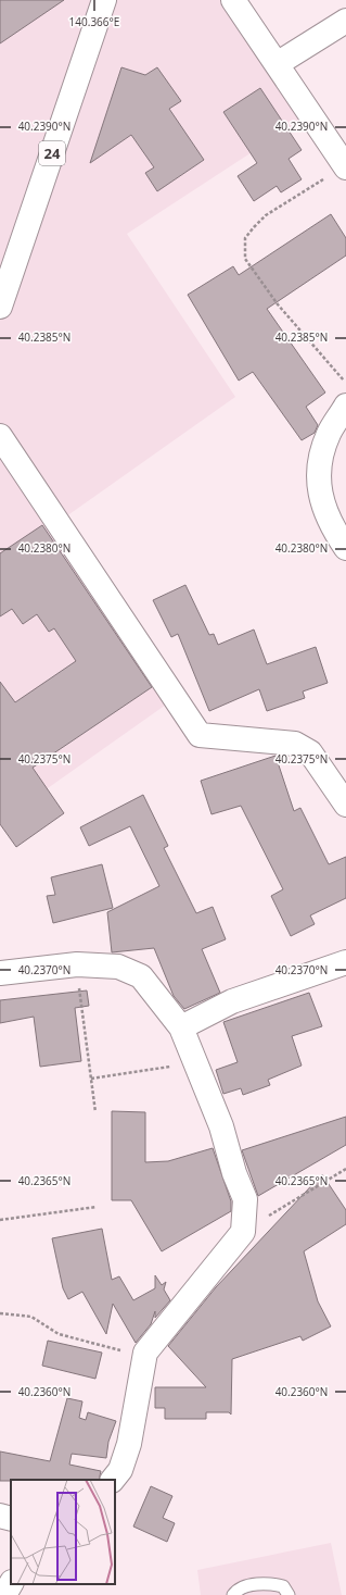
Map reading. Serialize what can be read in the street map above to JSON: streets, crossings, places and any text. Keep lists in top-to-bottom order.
{
  "streets": {
    "street": ["24"]
  },
  "coordinates": [
    "140.366°E",
    "40.2390°N",
    "40.2385°N",
    "40.2380°N",
    "40.2375°N",
    "40.2370°N",
    "40.2365°N",
    "40.2360°N"
  ]
}
